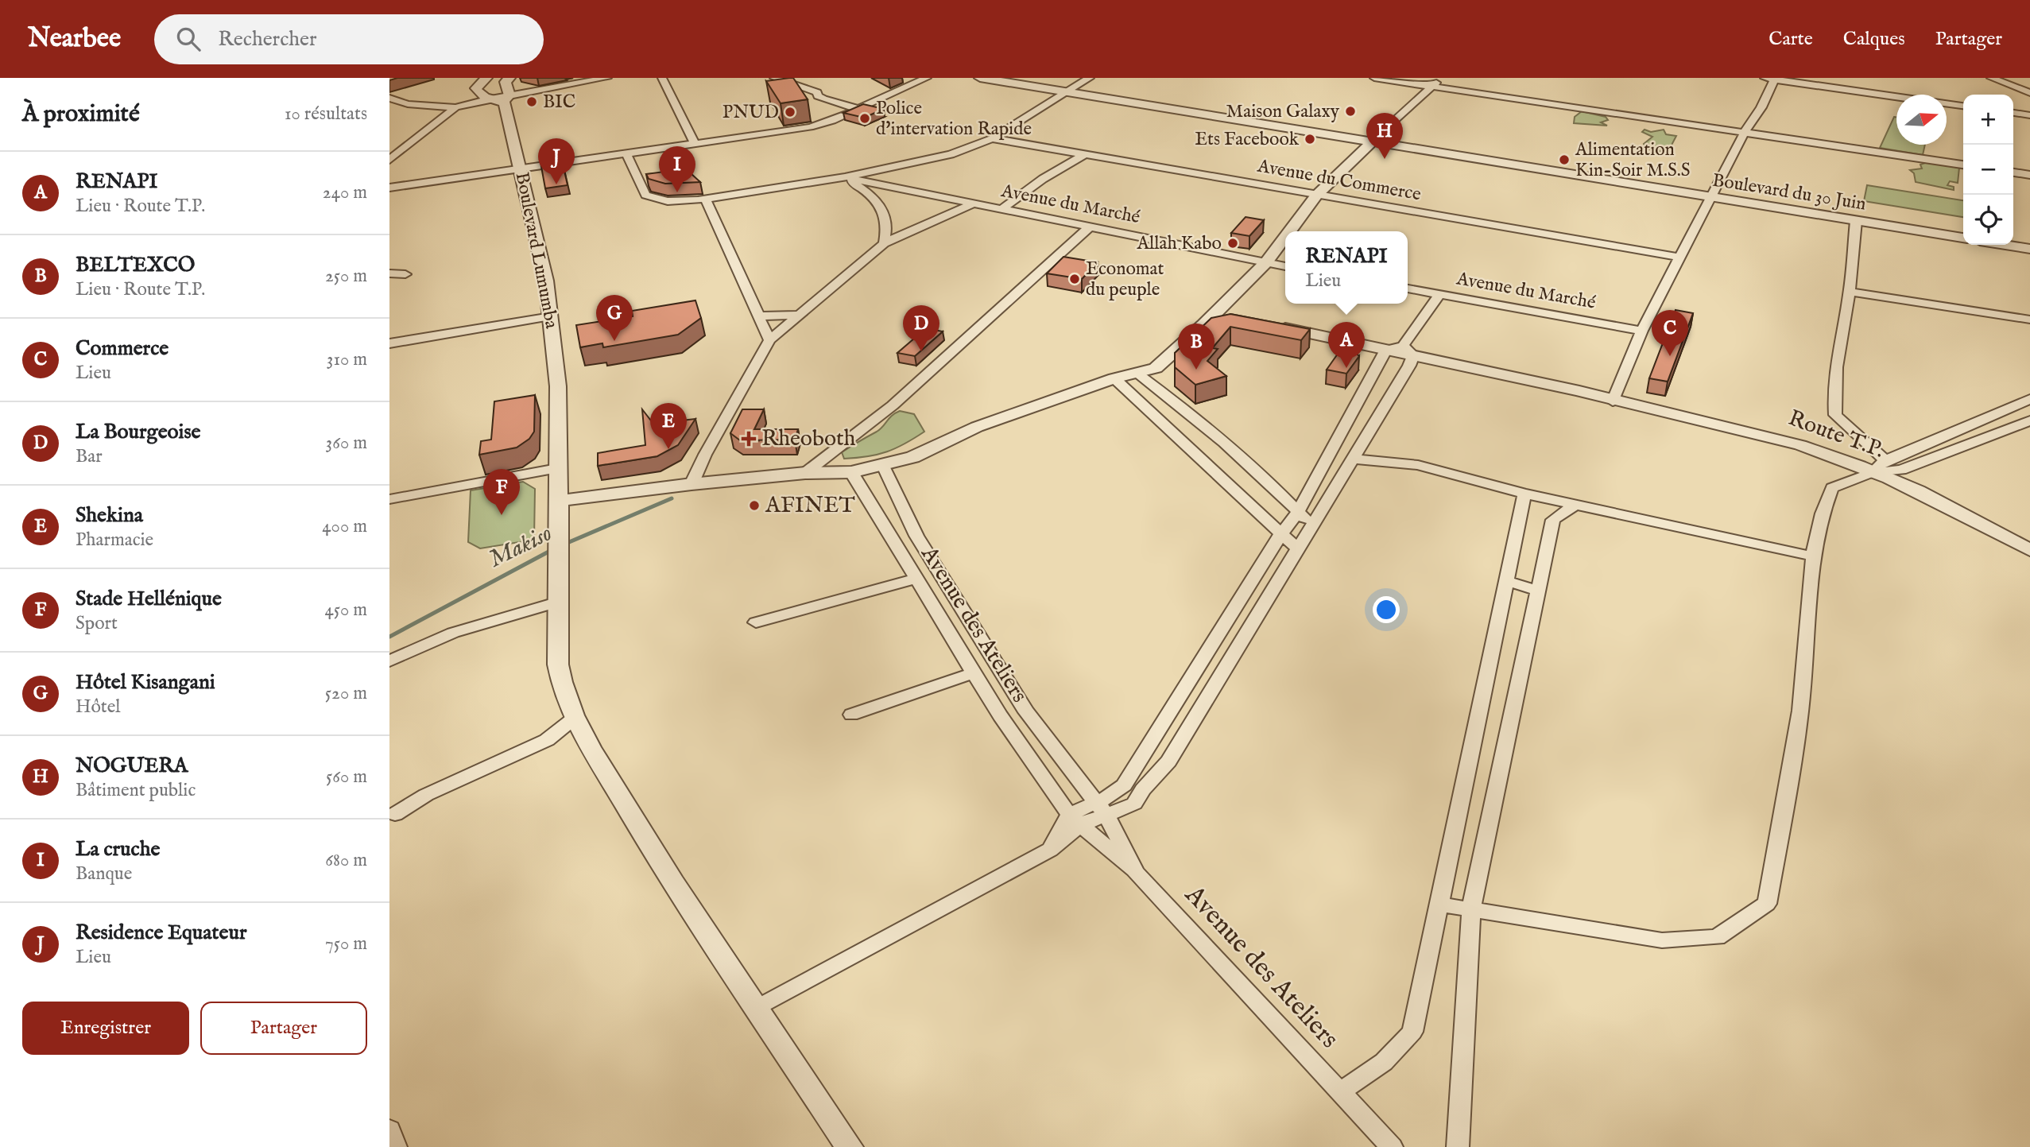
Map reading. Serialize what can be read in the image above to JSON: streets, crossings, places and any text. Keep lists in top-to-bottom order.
{
  "streets": {
    "street": [
      "Avenue du Commerce",
      "Boulevard du 30 Juin",
      "Avenue du Marché",
      "Boulevard Lumumba",
      "Route T.P.",
      "Avenue des Ateliers"
    ]
  },
  "water": ["Makiso"],
  "places": {
    "other": [
      "BIC",
      "Maison Galaxy",
      "PNUD",
      "Police d'intervation Rapide",
      "Ets Facebook",
      "Alimentation Kin-Soir M.S.S",
      "Allah Kabo",
      "Economat du peuple",
      "AFINET"
    ],
    "health": ["Rheoboth"]
  },
  "north": "right",
  "page": {
    "header": "Nearbee",
    "search": "Rechercher",
    "nav": ["Carte", "Calques", "Partager"],
    "heading": ["À proximité", "10 résultats"],
    "map_buttons": ["+", "−"],
    "pins": [
      "H",
      "J",
      "I",
      "G",
      "D",
      "C",
      "A",
      "B",
      "E",
      "F"
    ],
    "list": [
      {
        "mark": "A",
        "name": "RENAPI",
        "note": "Lieu · Route T.P.",
        "value": "240 m"
      },
      {
        "mark": "B",
        "name": "BELTEXCO",
        "note": "Lieu · Route T.P.",
        "value": "250 m"
      },
      {
        "mark": "C",
        "name": "Commerce",
        "note": "Lieu",
        "value": "310 m"
      },
      {
        "mark": "D",
        "name": "La Bourgeoise",
        "note": "Bar",
        "value": "360 m"
      },
      {
        "mark": "E",
        "name": "Shekina",
        "note": "Pharmacie",
        "value": "400 m"
      },
      {
        "mark": "F",
        "name": "Stade Hellénique",
        "note": "Sport",
        "value": "450 m"
      },
      {
        "mark": "G",
        "name": "Hôtel Kisangani",
        "note": "Hôtel",
        "value": "520 m"
      },
      {
        "mark": "H",
        "name": "NOGUERA",
        "note": "Bâtiment public",
        "value": "560 m"
      },
      {
        "mark": "I",
        "name": "La cruche",
        "note": "Banque",
        "value": "680 m"
      },
      {
        "mark": "J",
        "name": "Residence Equateur",
        "note": "Lieu",
        "value": "750 m"
      }
    ],
    "popup": ["RENAPI", "Lieu"],
    "buttons": ["Enregistrer", "Partager"]
  }
}
